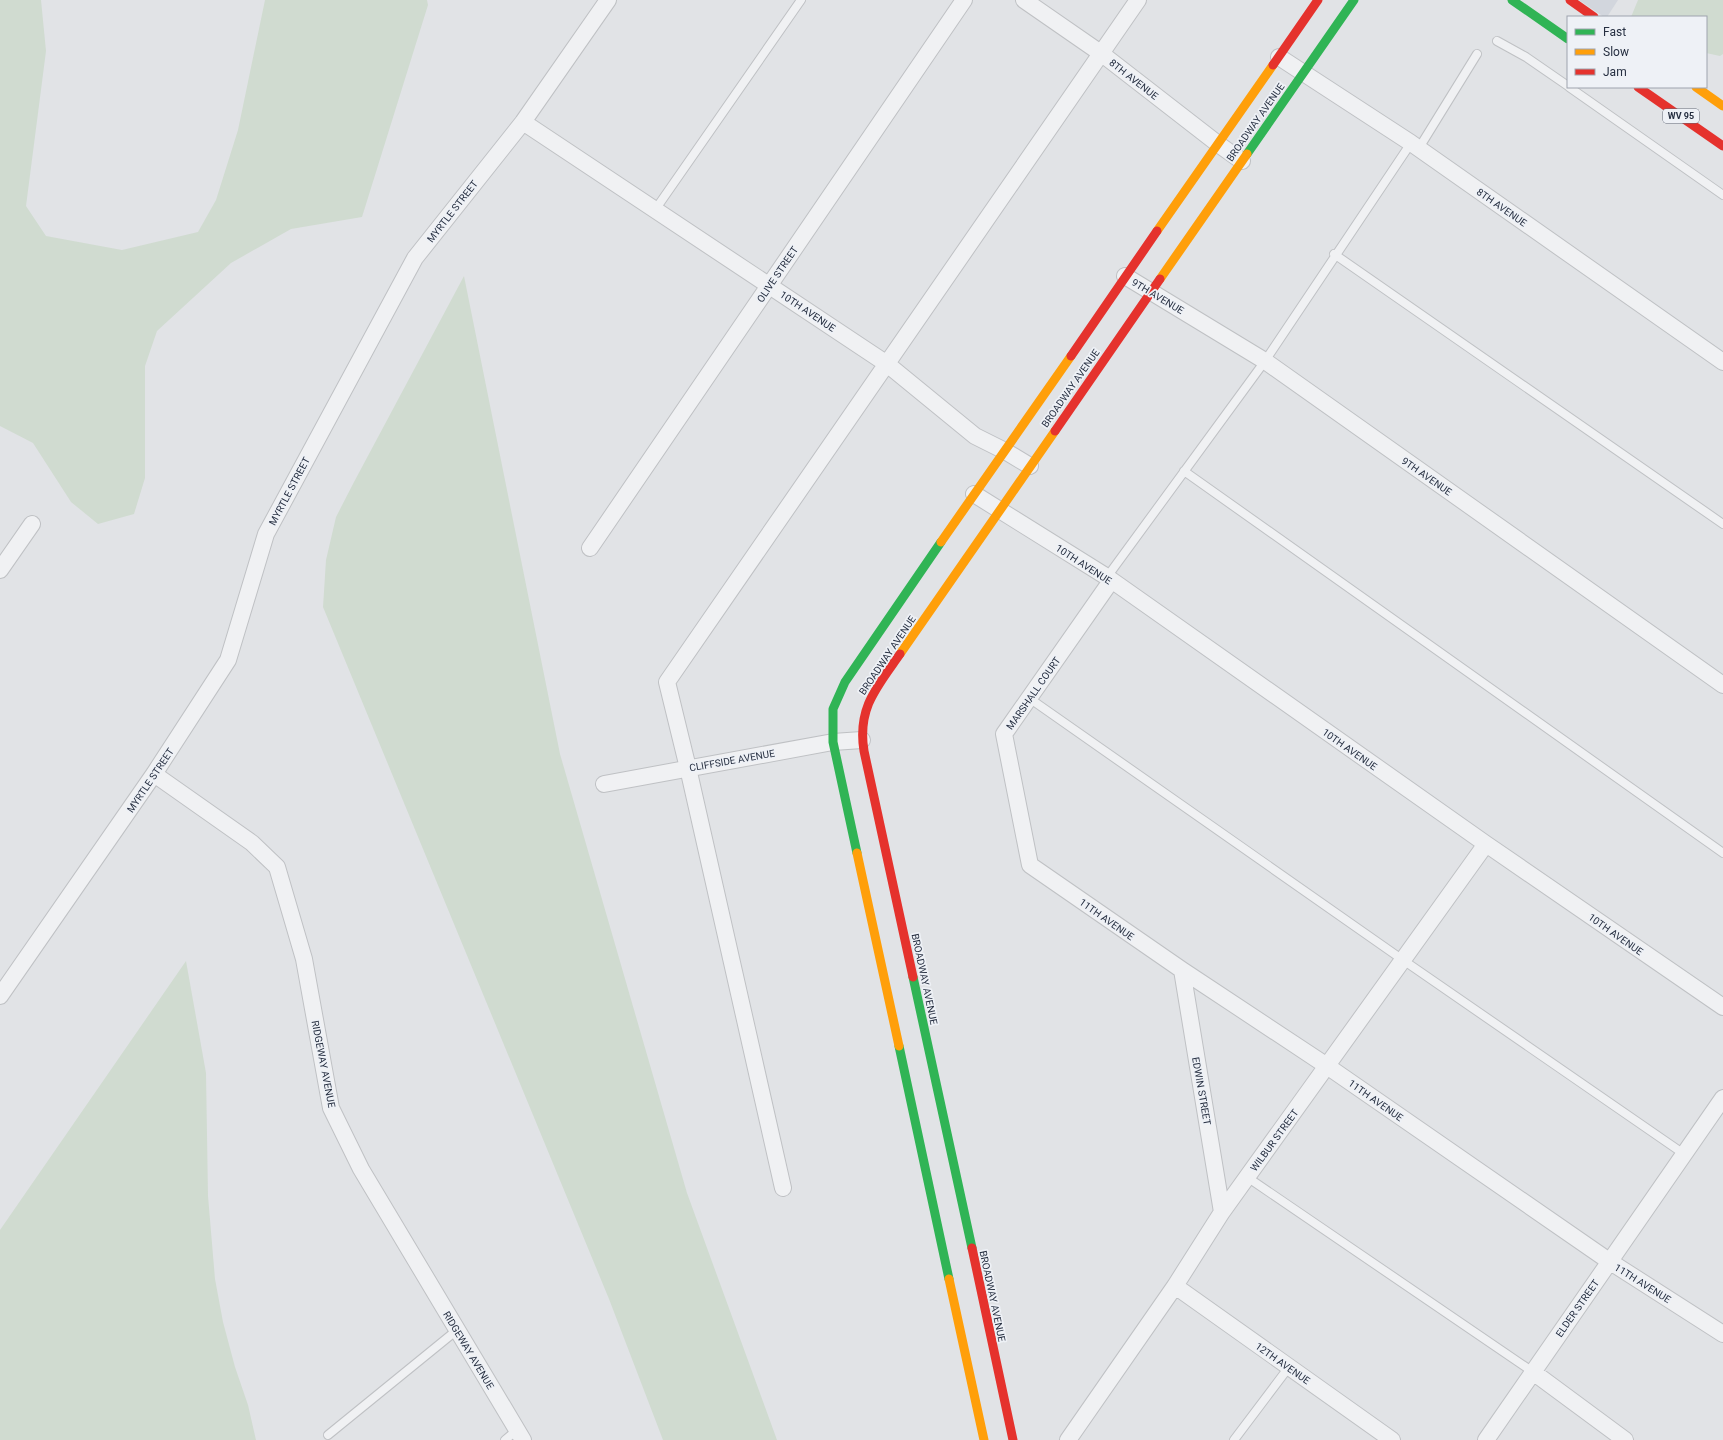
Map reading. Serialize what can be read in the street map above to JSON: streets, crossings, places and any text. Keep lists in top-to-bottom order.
{
  "streets": {
    "main road": ["WV 95", "BROADWAY AVENUE"],
    "street": [
      "8TH AVENUE",
      "MYRTLE STREET",
      "OLIVE STREET",
      "9TH AVENUE",
      "10TH AVENUE",
      "MARSHALL COURT",
      "CLIFFSIDE AVENUE",
      "11TH AVENUE",
      "RIDGEWAY AVENUE",
      "EDWIN STREET",
      "WILBUR STREET",
      "ELDER STREET",
      "12TH AVENUE"
    ]
  },
  "crossings": [
    ["8TH AVENUE", "BROADWAY AVENUE"],
    ["BROADWAY AVENUE", "9TH AVENUE"],
    ["BROADWAY AVENUE", "10TH AVENUE"],
    ["BROADWAY AVENUE", "CLIFFSIDE AVENUE"],
    ["MYRTLE STREET", "10TH AVENUE"],
    ["MYRTLE STREET", "RIDGEWAY AVENUE"],
    ["OLIVE STREET", "10TH AVENUE"],
    ["10TH AVENUE", "MARSHALL COURT"],
    ["10TH AVENUE", "WILBUR STREET"],
    ["MARSHALL COURT", "11TH AVENUE"],
    ["11TH AVENUE", "EDWIN STREET"],
    ["11TH AVENUE", "WILBUR STREET"],
    ["11TH AVENUE", "ELDER STREET"],
    ["EDWIN STREET", "WILBUR STREET"],
    ["WILBUR STREET", "12TH AVENUE"]
  ],
  "legend": ["Fast", "Slow", "Jam"]
}
